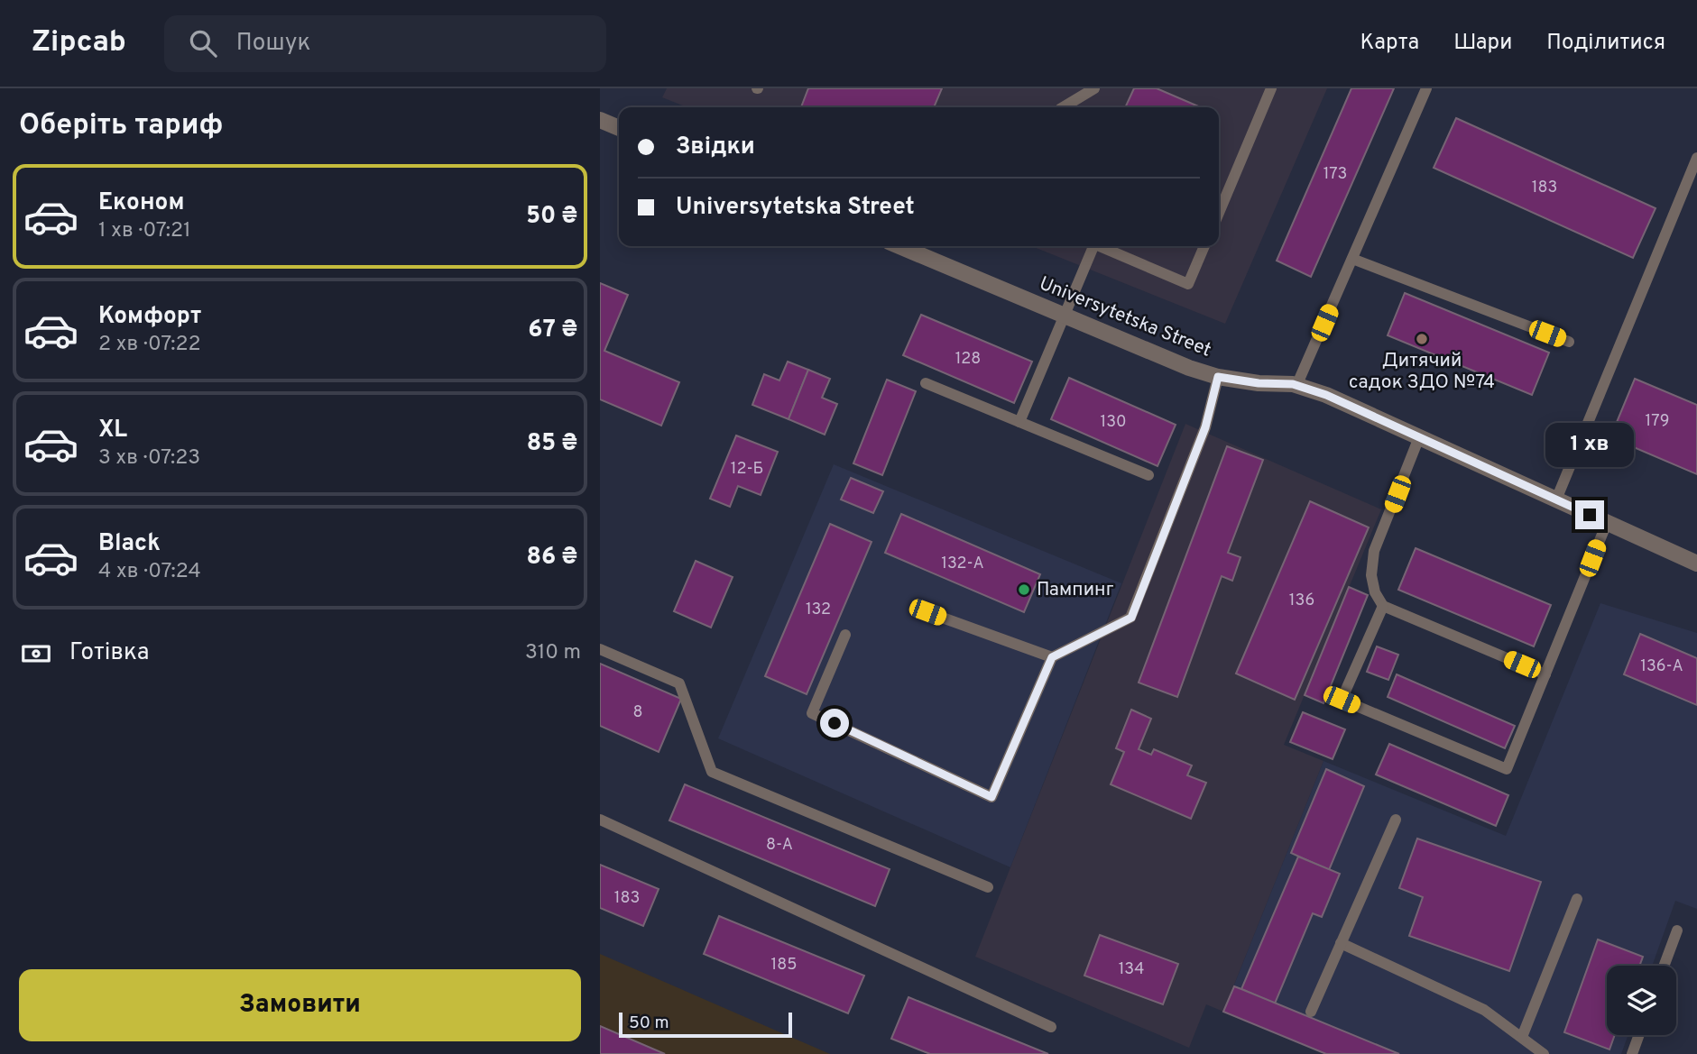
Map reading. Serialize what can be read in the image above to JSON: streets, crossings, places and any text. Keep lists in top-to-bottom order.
{
  "streets": {
    "street": ["Universytetska Street"]
  },
  "places": ["Дитячий садок ЗДО №74", "Пампинг"],
  "house_numbers": [
    "173",
    "183",
    "128",
    "179",
    "130",
    "12-Б",
    "132-А",
    "136",
    "132",
    "136-А",
    "8",
    "8-А",
    "183",
    "185",
    "134"
  ],
  "scale_bar": "50 m",
  "page": {
    "header": "Zipcab",
    "search": "Пошук",
    "nav": ["Карта", "Шари", "Поділитися"],
    "heading": "Оберіть тариф",
    "banner": ["Звідки", "Universytetska Street"],
    "list": [
      {
        "name": "Економ",
        "note": "1 хв · 07:21",
        "value": "50 ₴"
      },
      {
        "name": "Комфорт",
        "note": "2 хв · 07:22",
        "value": "67 ₴"
      },
      {
        "name": "XL",
        "note": "3 хв · 07:23",
        "value": "85 ₴"
      },
      {
        "name": "Black",
        "note": "4 хв · 07:24",
        "value": "86 ₴"
      }
    ],
    "bubble": "1 хв",
    "pay": ["Готівка", "310 m"],
    "buttons": "Замовити",
    "scale": "50 m"
  }
}
